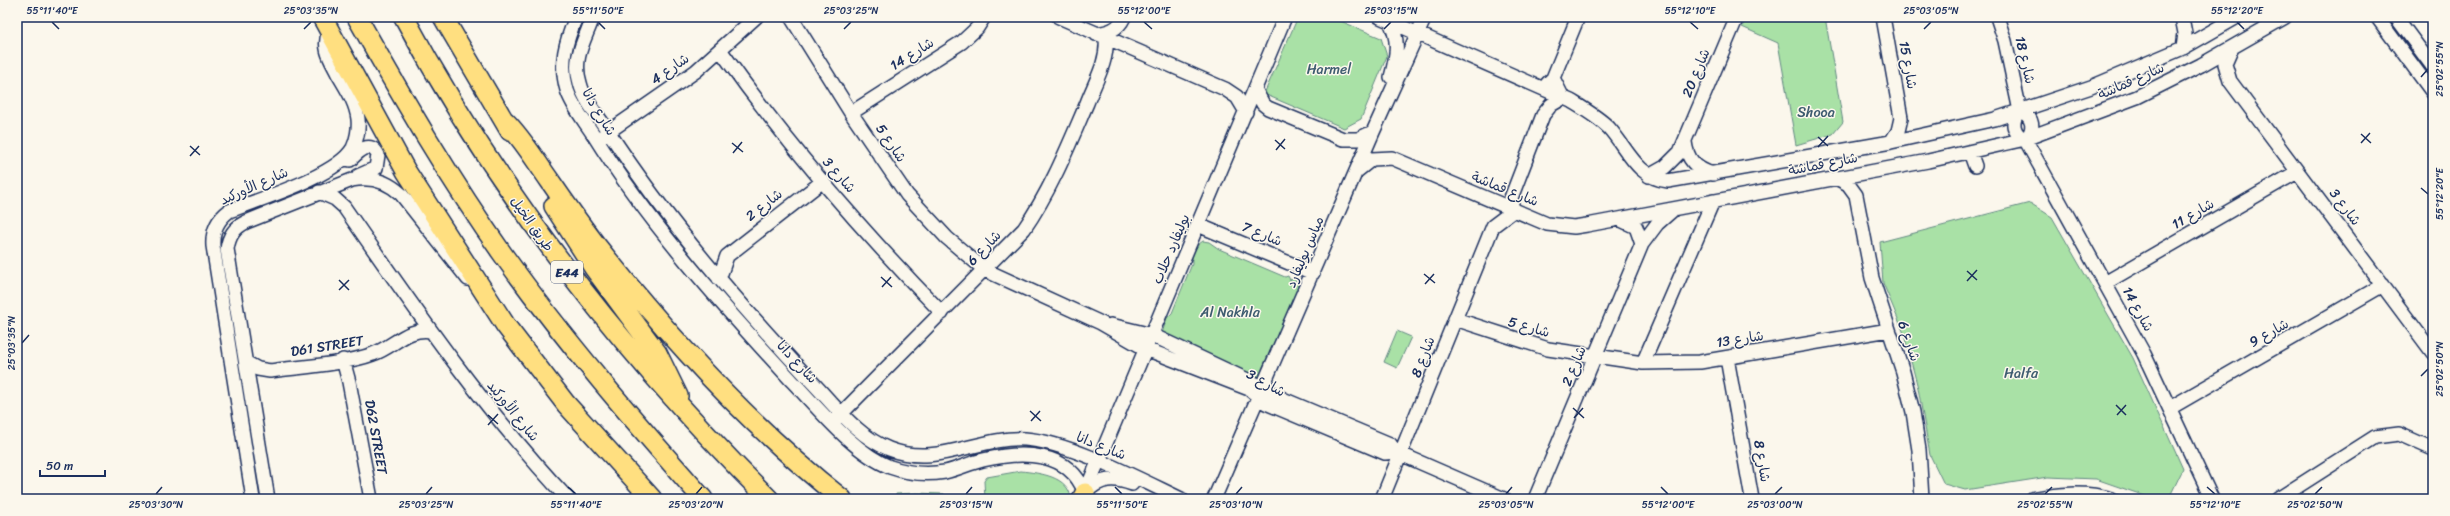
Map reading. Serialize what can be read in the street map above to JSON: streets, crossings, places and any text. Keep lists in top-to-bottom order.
{
  "streets": {
    "highway": ["طريق الخيل", "E44"],
    "street": [
      "شارع 14",
      "شارع 18",
      "شارع 15",
      "شارع 4",
      "شارع 20",
      "شارع قماشة",
      "شارع دانا",
      "شارع 5",
      "شارع 3",
      "شارع الأوركيد",
      "شارع 2",
      "شارع 11",
      "شارع 7",
      "شارع 6",
      "بوليفارد حلاب",
      "مياس بوليفارد",
      "شارع 9",
      "شارع 13",
      "D61 STREET",
      "شارع 8",
      "D62 STREET"
    ]
  },
  "crossings": [
    ["شارع 14", "شارع 18"],
    ["شارع 14", "شارع قماشة"],
    ["شارع 14", "شارع 5"],
    ["شارع 14", "شارع 11"],
    ["شارع 14", "شارع 9"],
    ["شارع 18", "شارع قماشة"],
    ["شارع 15", "شارع قماشة"],
    ["شارع 4", "شارع دانا"],
    ["شارع 4", "شارع 3"],
    ["شارع 20", "شارع قماشة"],
    ["شارع قماشة", "شارع 3"],
    ["شارع قماشة", "شارع 2"],
    ["شارع قماشة", "مياس بوليفارد"],
    ["شارع دانا", "شارع 6"],
    ["شارع دانا", "بوليفارد حلاب"],
    ["شارع 5", "شارع 3"],
    ["شارع 5", "شارع 2"],
    ["شارع 5", "شارع 6"],
    ["شارع 5", "شارع 13"],
    ["شارع 5", "شارع 8"],
    ["شارع 3", "شارع 2"],
    ["شارع 3", "شارع 11"],
    ["شارع 3", "شارع 6"],
    ["شارع 3", "بوليفارد حلاب"],
    ["شارع 3", "مياس بوليفارد"],
    ["شارع 3", "شارع 9"],
    ["شارع 3", "شارع 8"],
    ["شارع الأوركيد", "D61 STREET"],
    ["شارع 2", "شارع 13"],
    ["شارع 7", "بوليفارد حلاب"],
    ["شارع 7", "مياس بوليفارد"],
    ["شارع 6", "شارع 13"],
    ["شارع 13", "شارع 8"],
    ["D61 STREET", "D62 STREET"]
  ],
  "parks": [
    "Harmel",
    "Shooa",
    "Al Nakhla",
    "Halfa"
  ],
  "scale_bar": "50 m",
  "coordinates": [
    "55°11'40\"E",
    "25°03'35\"N",
    "55°11'50\"E",
    "25°03'25\"N",
    "55°12'00\"E",
    "25°03'15\"N",
    "55°12'10\"E",
    "25°03'05\"N",
    "55°12'20\"E",
    "25°02'55\"N",
    "25°02'50\"N",
    "25°03'30\"N",
    "25°03'20\"N",
    "25°03'10\"N",
    "25°03'00\"N"
  ]
}
